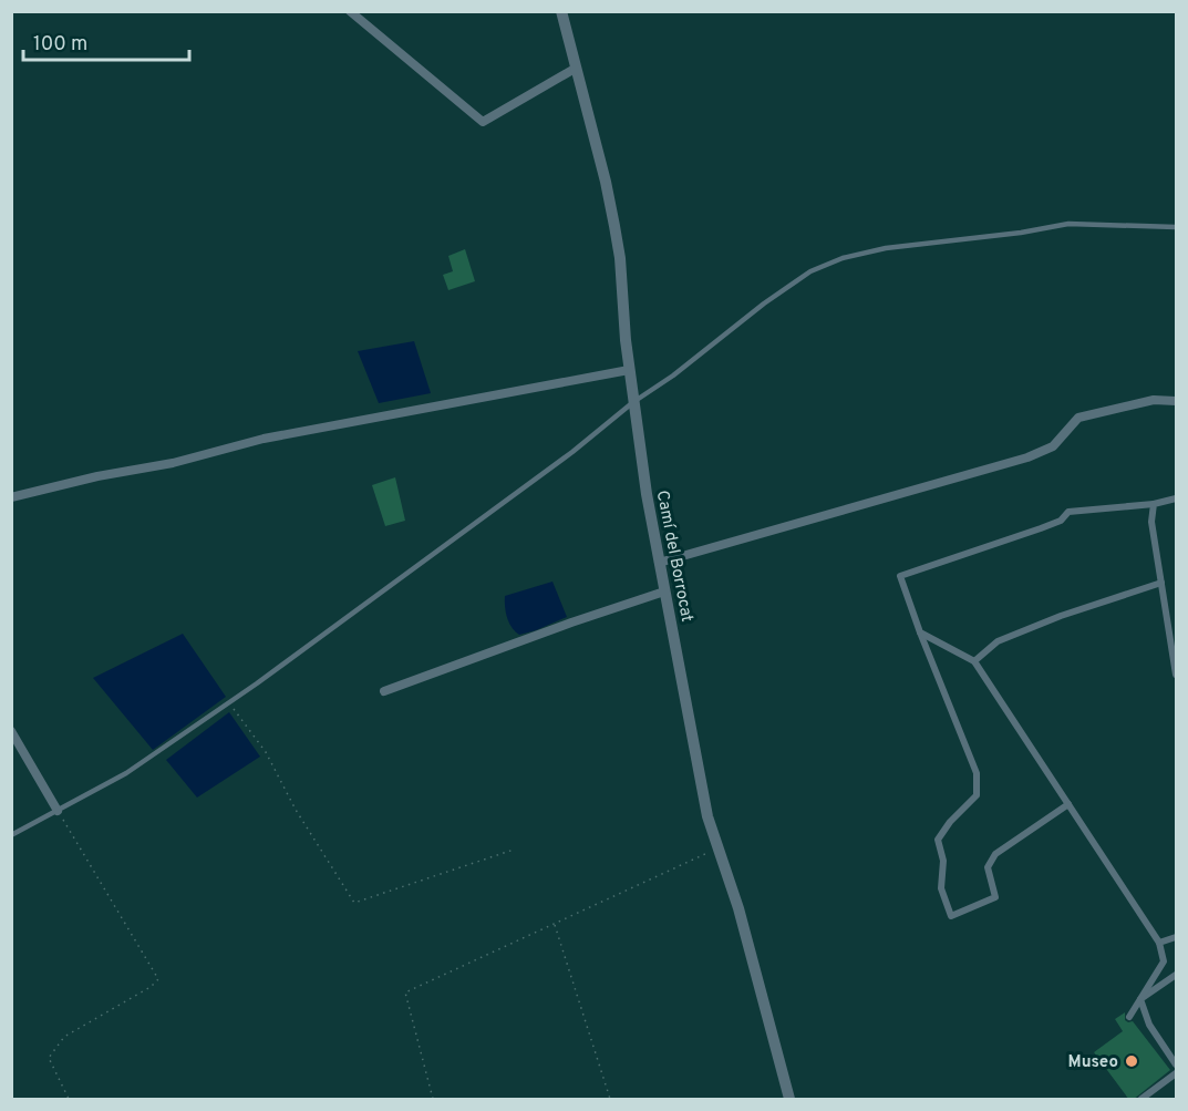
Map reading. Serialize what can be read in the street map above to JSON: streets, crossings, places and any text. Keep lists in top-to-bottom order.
{
  "streets": {
    "street": ["Camí del Borrocat"]
  },
  "places": ["Museo"],
  "scale_bar": "100 m"
}
